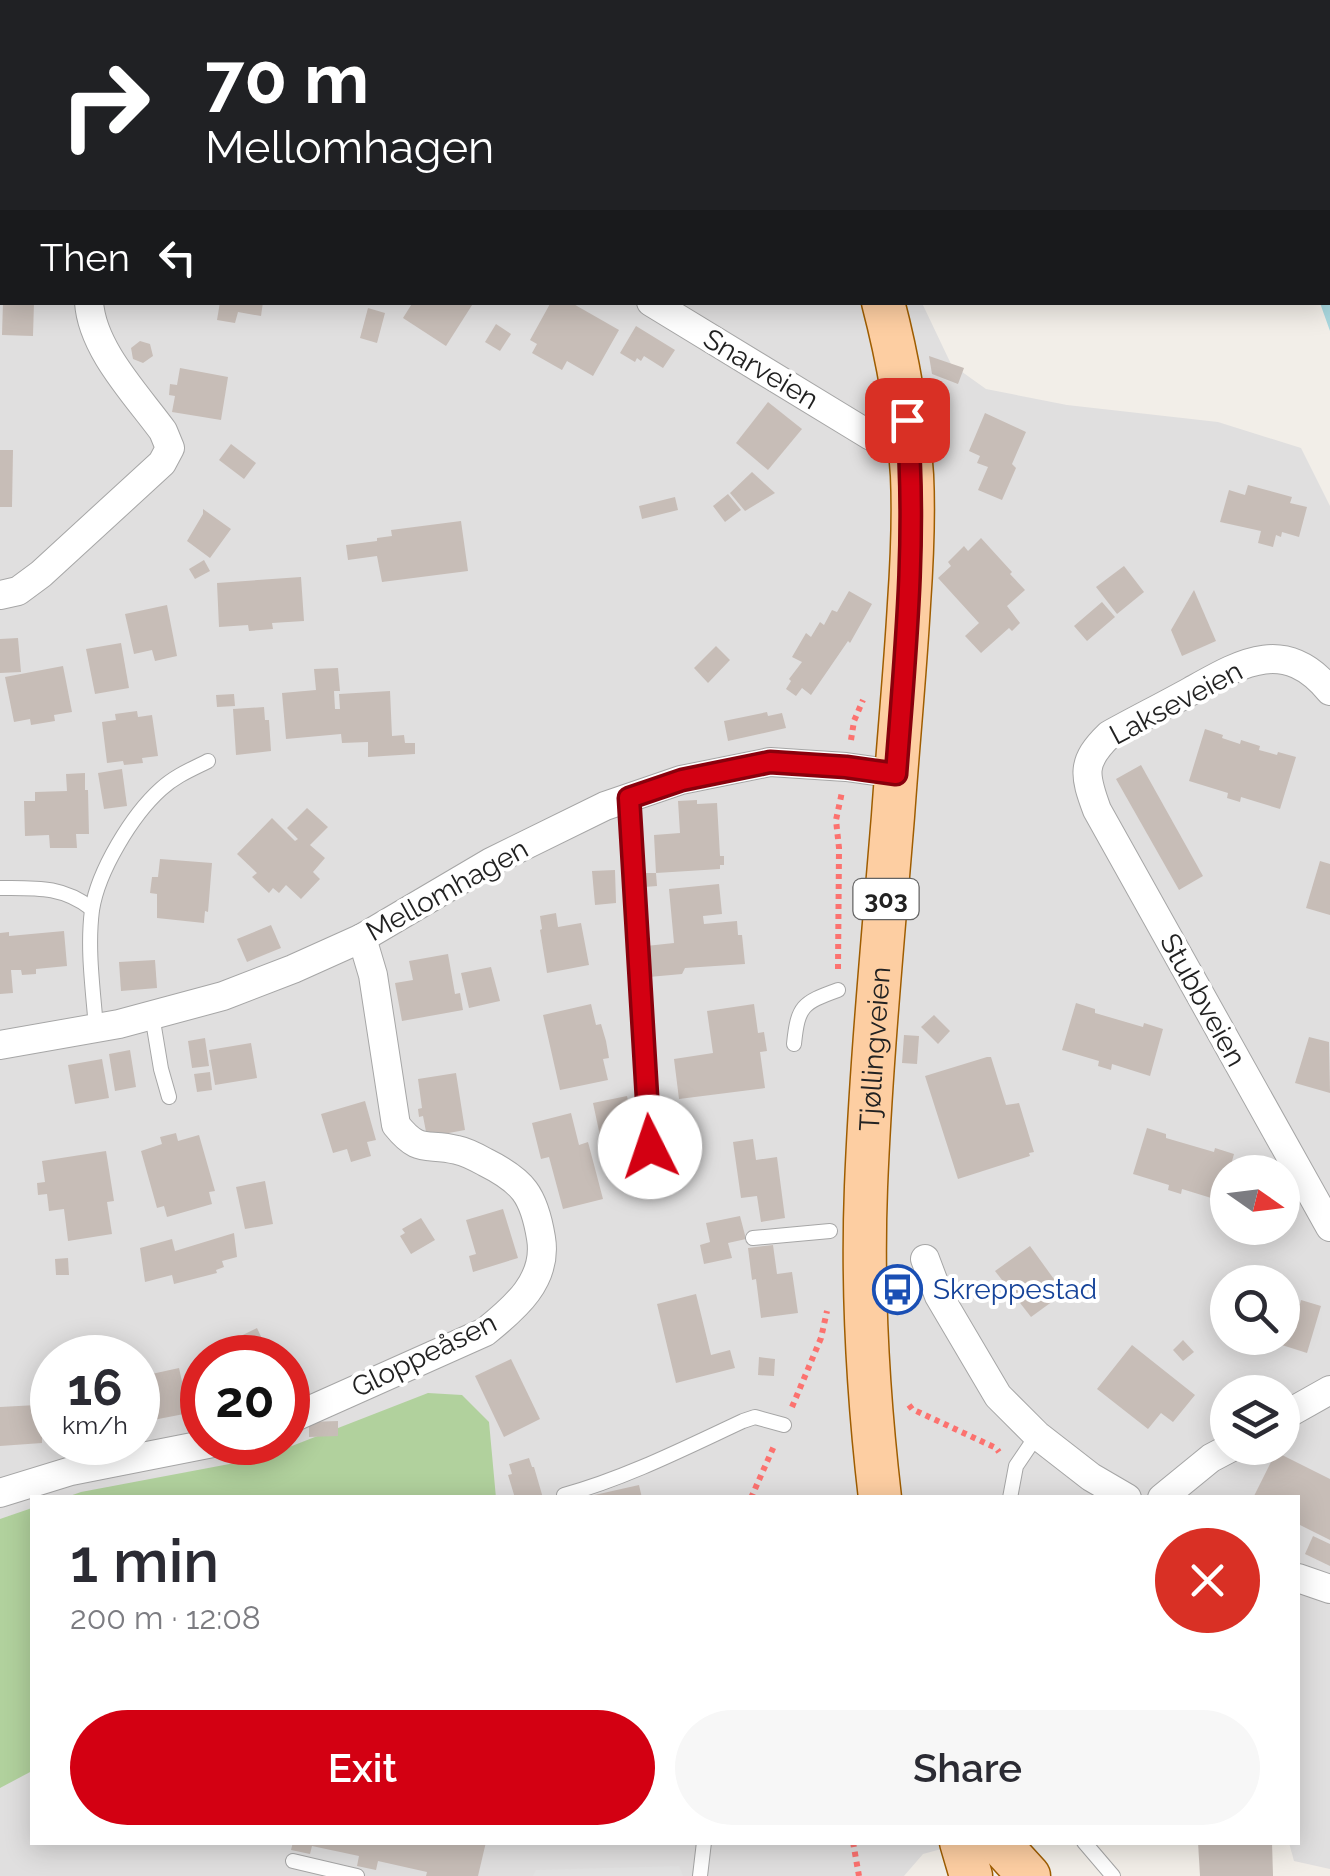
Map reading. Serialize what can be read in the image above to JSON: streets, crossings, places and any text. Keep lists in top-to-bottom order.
{
  "streets": {
    "main road": ["303", "Tjøllingveien"],
    "street": [
      "Snarveien",
      "Lakseveien",
      "Mellomhagen",
      "Stubbveien",
      "Gloppeåsen"
    ]
  },
  "crossings": [
    ["Lakseveien", "Stubbveien"],
    ["Mellomhagen", "Tjøllingveien"],
    ["Mellomhagen", "Gloppeåsen"]
  ],
  "places": {
    "bus stop": ["Skreppestad"]
  },
  "north": "right",
  "page": {
    "turn": ["70 m", "Mellomhagen"],
    "then": "Then",
    "speed": "16 km/h",
    "limit": "20",
    "heading": ["1 min", "200 m · 12:08"],
    "buttons": ["Exit", "Share"]
  }
}
